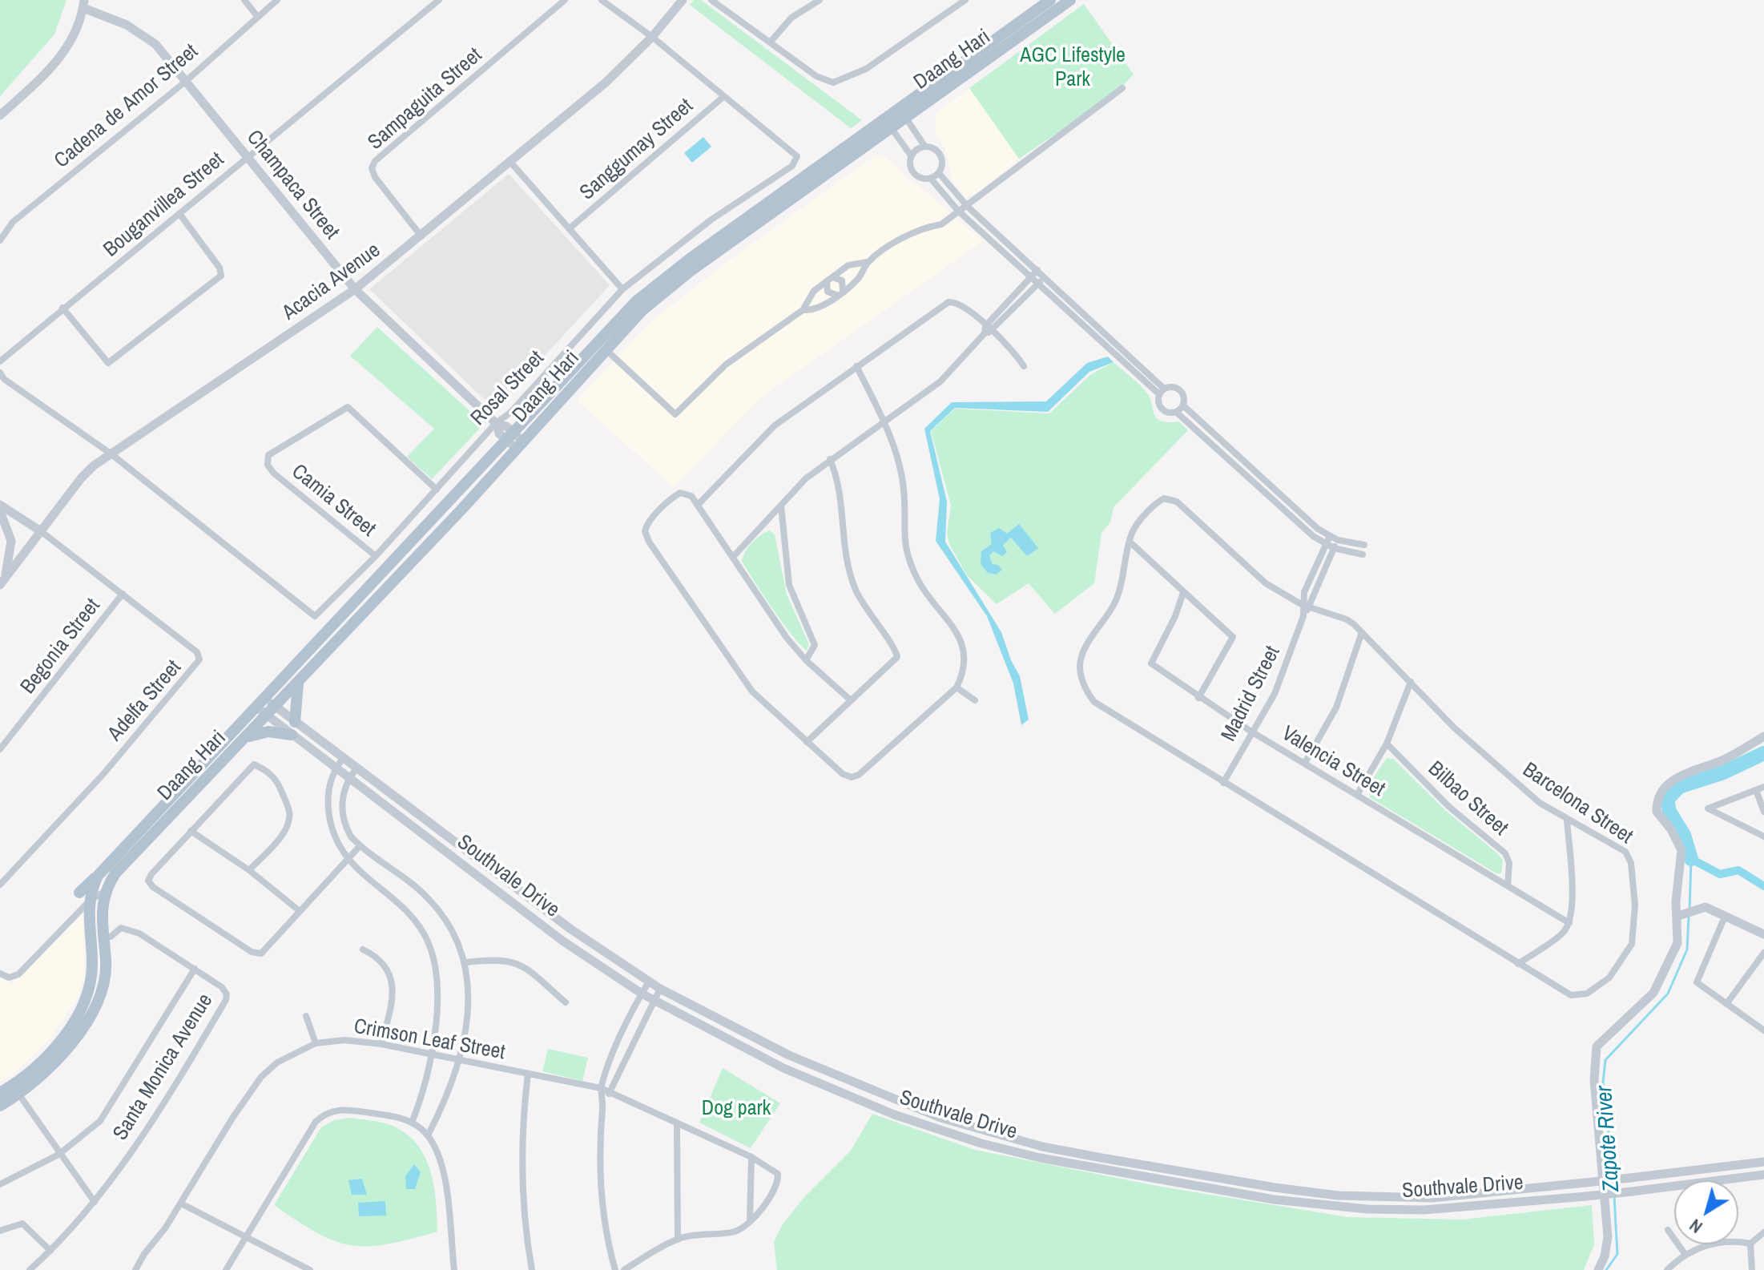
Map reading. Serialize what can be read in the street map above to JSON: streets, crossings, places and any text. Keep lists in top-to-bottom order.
{
  "streets": {
    "main road": ["Daang Hari"],
    "street": [
      "Sampaguita Street",
      "Cadena de Amor Street",
      "Sanggumay Street",
      "Champaca Street",
      "Bouganvillea Street",
      "Acacia Avenue",
      "Rosal Street",
      "Camia Street",
      "Begonia Street",
      "Madrid Street",
      "Adelfa Street",
      "Valencia Street",
      "Bilbao Street",
      "Barcelona Street",
      "Southvale Drive",
      "Crimson Leaf Street",
      "Santa Monica Avenue"
    ]
  },
  "crossings": [
    ["Daang Hari", "Champaca Street"],
    ["Daang Hari", "Rosal Street"],
    ["Daang Hari", "Southvale Drive"],
    ["Sampaguita Street", "Acacia Avenue"],
    ["Cadena de Amor Street", "Champaca Street"],
    ["Sanggumay Street", "Rosal Street"],
    ["Champaca Street", "Bouganvillea Street"],
    ["Champaca Street", "Acacia Avenue"],
    ["Champaca Street", "Rosal Street"],
    ["Acacia Avenue", "Rosal Street"],
    ["Acacia Avenue", "Adelfa Street"],
    ["Rosal Street", "Camia Street"],
    ["Begonia Street", "Adelfa Street"],
    ["Madrid Street", "Valencia Street"],
    ["Madrid Street", "Barcelona Street"],
    ["Valencia Street", "Bilbao Street"]
  ],
  "water": ["Zapote River"],
  "parks": ["AGC Lifestyle Park", "Dog park"],
  "north": "bottom left"
}
